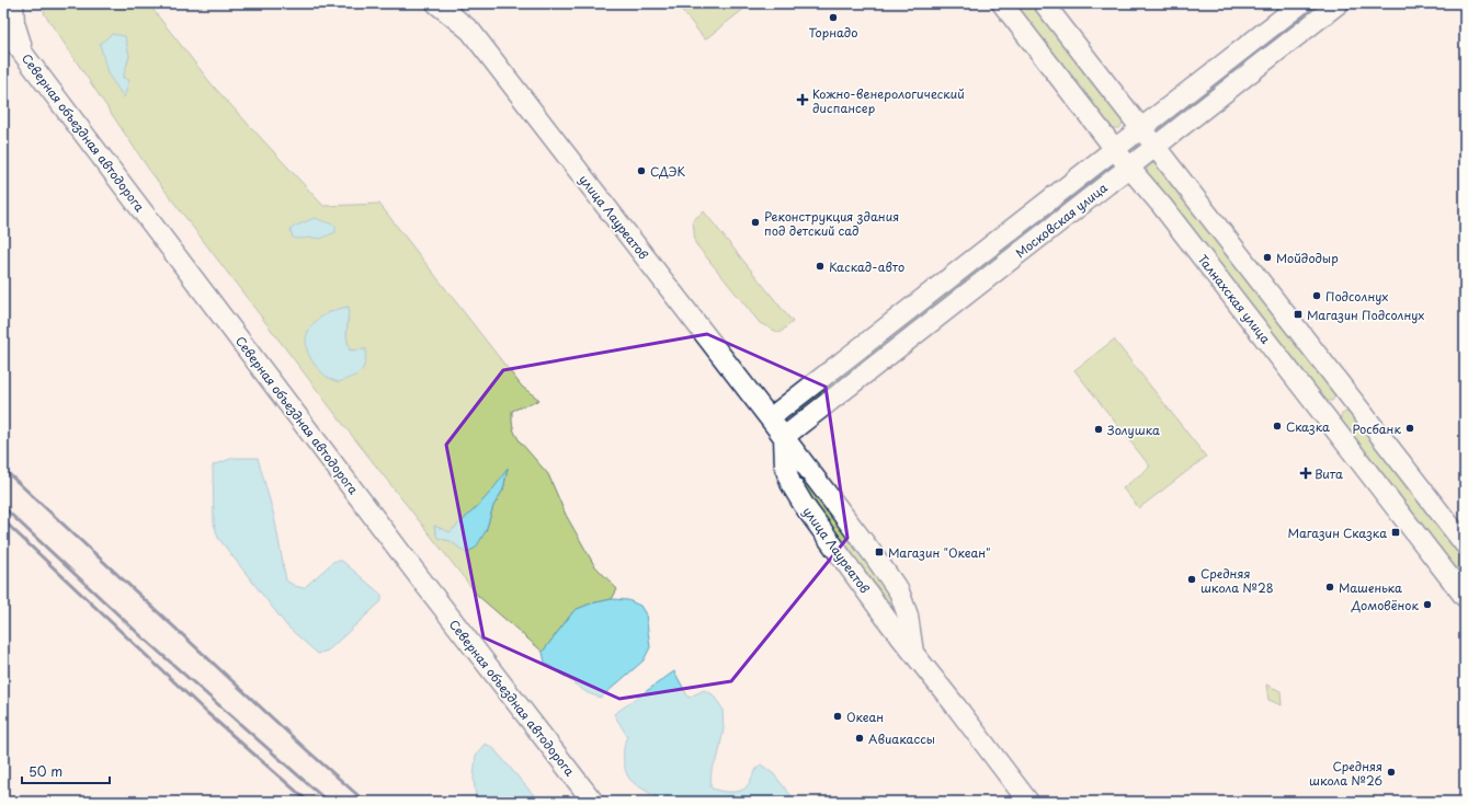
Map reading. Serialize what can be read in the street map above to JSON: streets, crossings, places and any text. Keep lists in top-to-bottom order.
{
  "streets": {
    "street": [
      "Северная объездная автодорога",
      "улица Лауреатов",
      "Московская улица",
      "Талнахская улица"
    ]
  },
  "crossings": [
    ["улица Лауреатов", "Московская улица"],
    ["Московская улица", "Талнахская улица"]
  ],
  "places": {
    "other": [
      "Торнадо",
      "СДЭК",
      "Реконструкция здания под детский сад",
      "Мойдодыр",
      "Каскад-авто",
      "Подсолнух",
      "Сказка",
      "Росбанк",
      "Золушка",
      "Средняя школа №28",
      "Машенька",
      "Домовёнок",
      "Океан",
      "Авиакассы",
      "Средняя школа №26"
    ],
    "health": ["Кожно-венерологический диспансер", "Вита"],
    "transit": ["Магазин Подсолнух", "Магазин Сказка", "Магазин \"Океан\""]
  },
  "scale_bar": "50 m"
}
